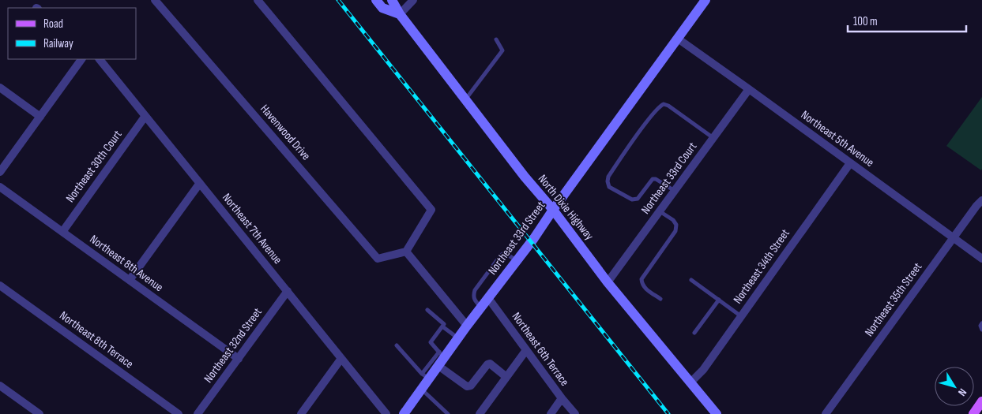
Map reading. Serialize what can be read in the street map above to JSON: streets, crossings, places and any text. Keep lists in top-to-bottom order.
{
  "streets": {
    "main road": ["North Dixie Highway", "Northeast 33rd Street"],
    "street": [
      "Havenwood Drive",
      "Northeast 5th Avenue",
      "Northeast 30th Court",
      "Northeast 33rd Court",
      "Northeast 7th Avenue",
      "Northeast 8th Avenue",
      "Northeast 34th Street",
      "Northeast 35th Street",
      "Northeast 8th Terrace",
      "Northeast 32nd Street",
      "Northeast 6th Terrace"
    ]
  },
  "crossings": [
    ["Northeast 5th Avenue", "Northeast 33rd Court"],
    ["Northeast 5th Avenue", "Northeast 33rd Street"],
    ["Northeast 5th Avenue", "Northeast 34th Street"],
    ["Northeast 5th Avenue", "Northeast 35th Street"],
    ["Northeast 30th Court", "Northeast 7th Avenue"],
    ["Northeast 30th Court", "Northeast 8th Avenue"],
    ["Northeast 33rd Court", "North Dixie Highway"],
    ["North Dixie Highway", "Northeast 33rd Street"],
    ["North Dixie Highway", "Northeast 34th Street"],
    ["Northeast 7th Avenue", "Northeast 32nd Street"],
    ["Northeast 33rd Street", "Northeast 6th Terrace"],
    ["Northeast 8th Avenue", "Northeast 32nd Street"]
  ],
  "legend": ["Road", "Railway"],
  "scale_bar": "100 m",
  "north": "bottom right"
}
